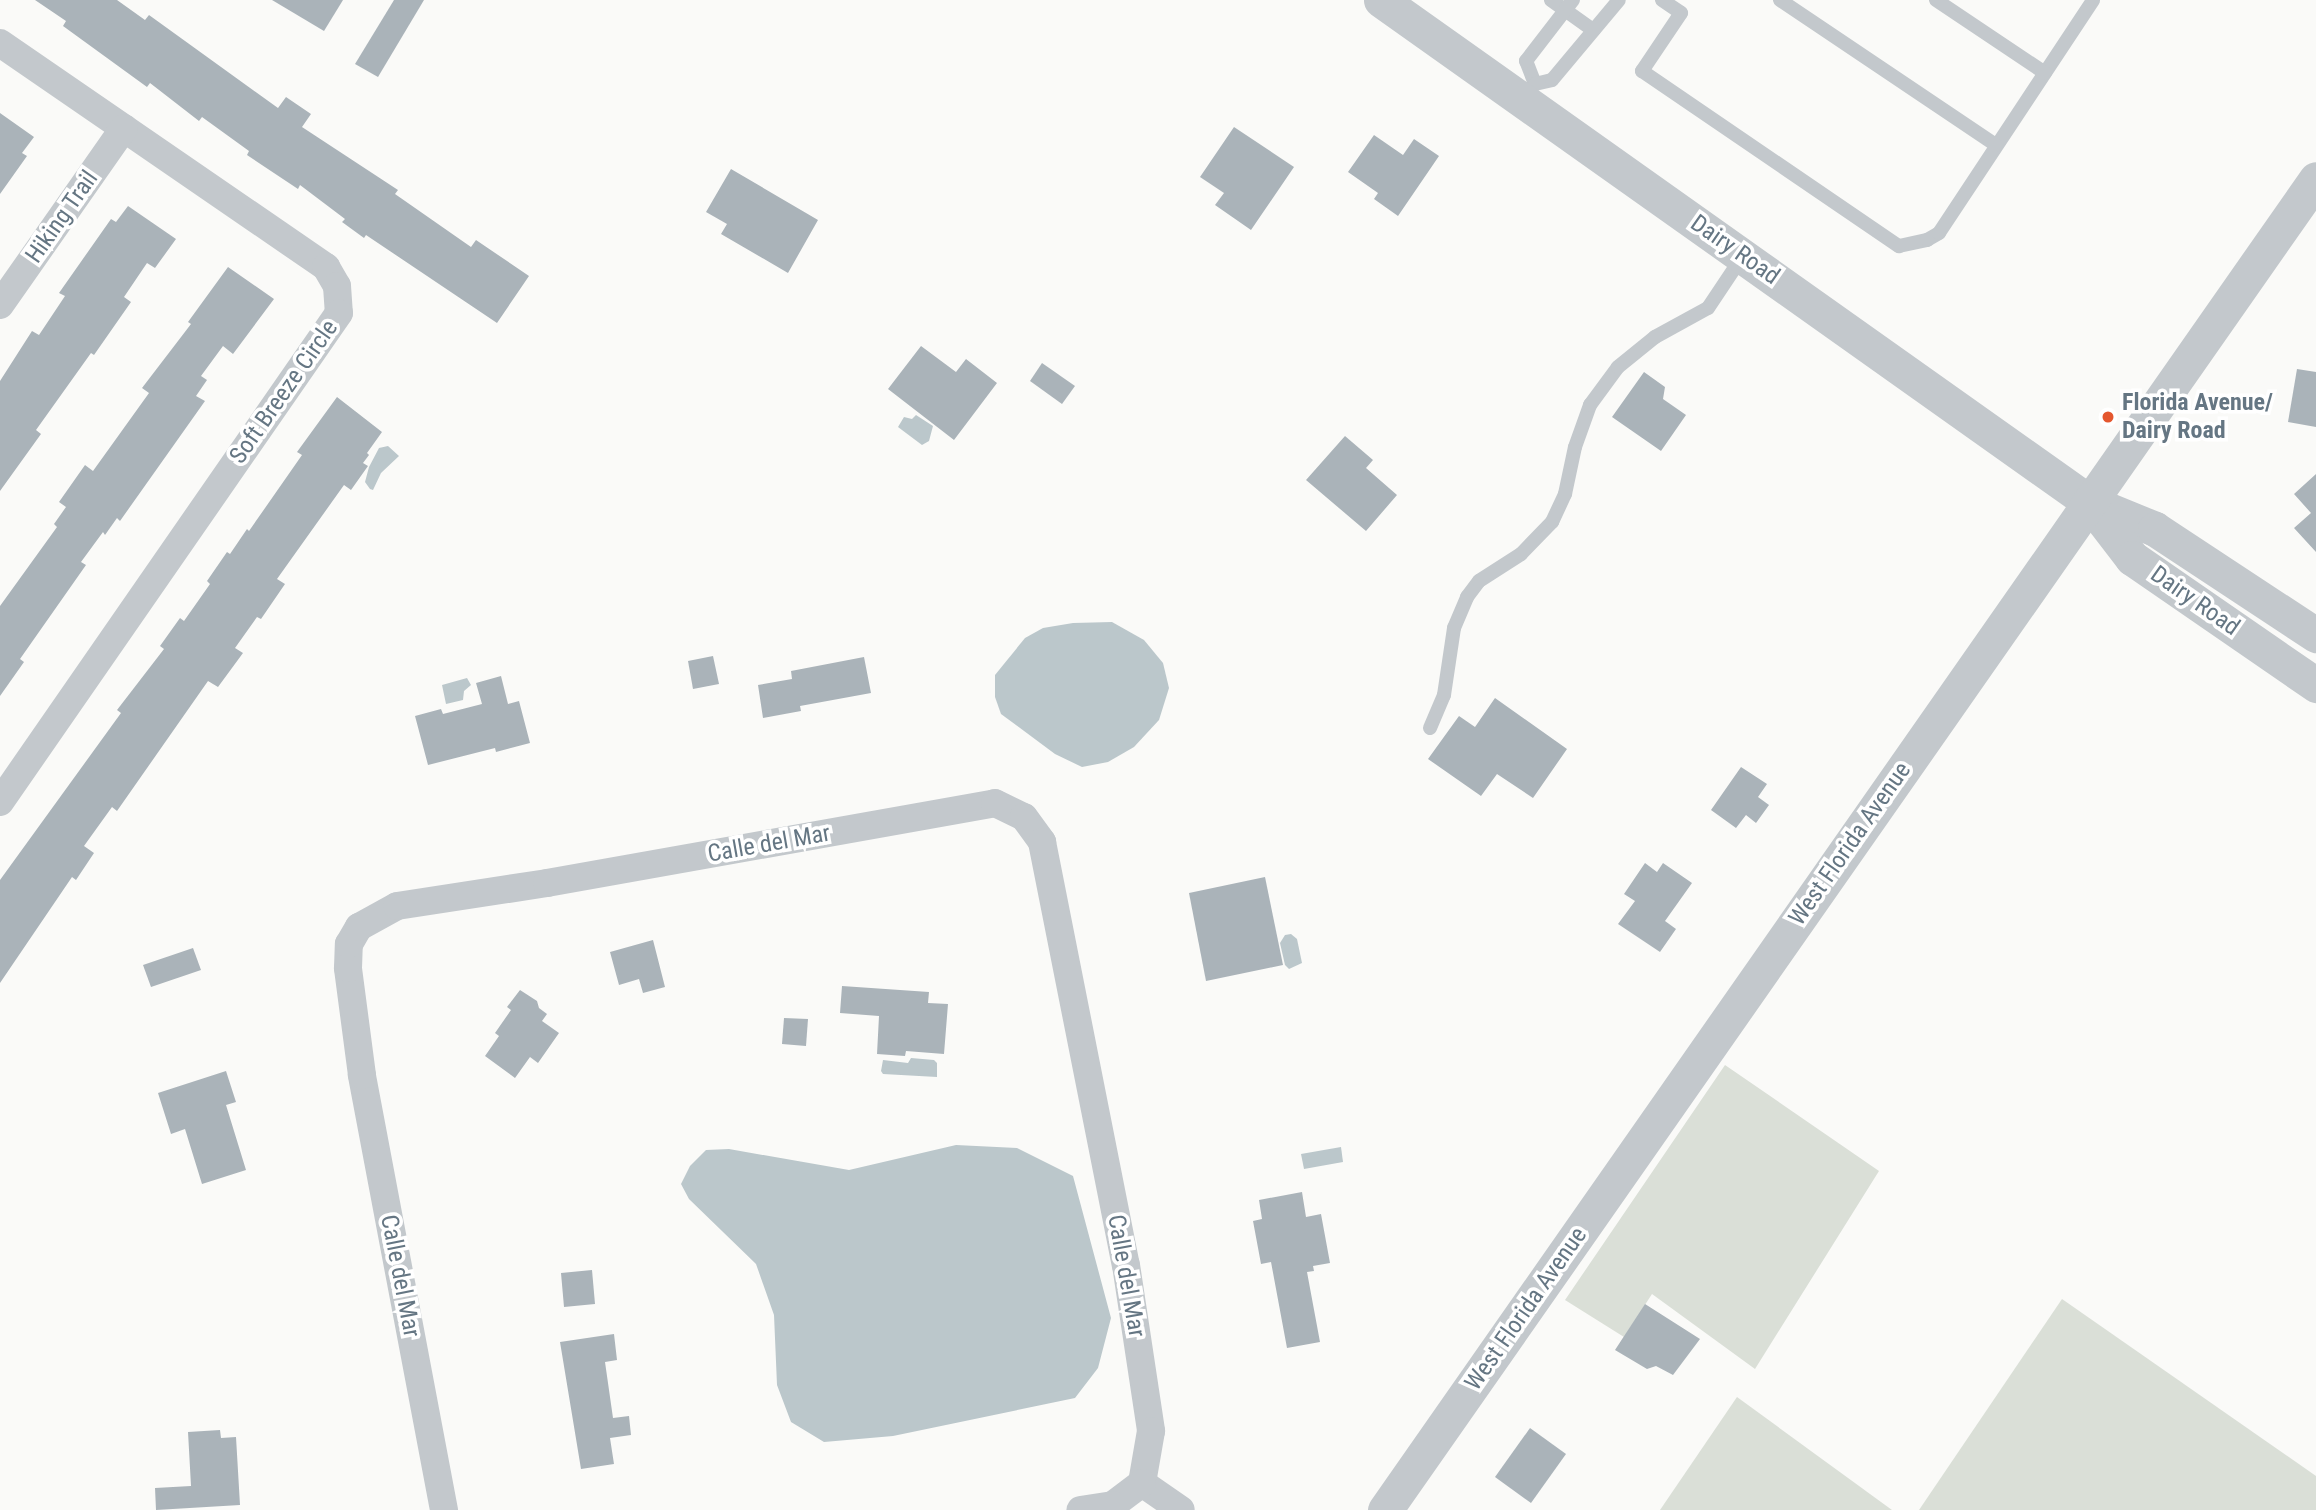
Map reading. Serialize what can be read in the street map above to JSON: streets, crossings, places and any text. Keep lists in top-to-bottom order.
{
  "streets": {
    "street": [
      "Hiking Trail",
      "Dairy Road",
      "Soft Breeze Circle",
      "Calle del Mar",
      "West Florida Avenue"
    ]
  },
  "crossings": [
    ["Hiking Trail", "Soft Breeze Circle"],
    ["Dairy Road", "West Florida Avenue"]
  ],
  "places": ["Florida Avenue/ Dairy Road"]
}
